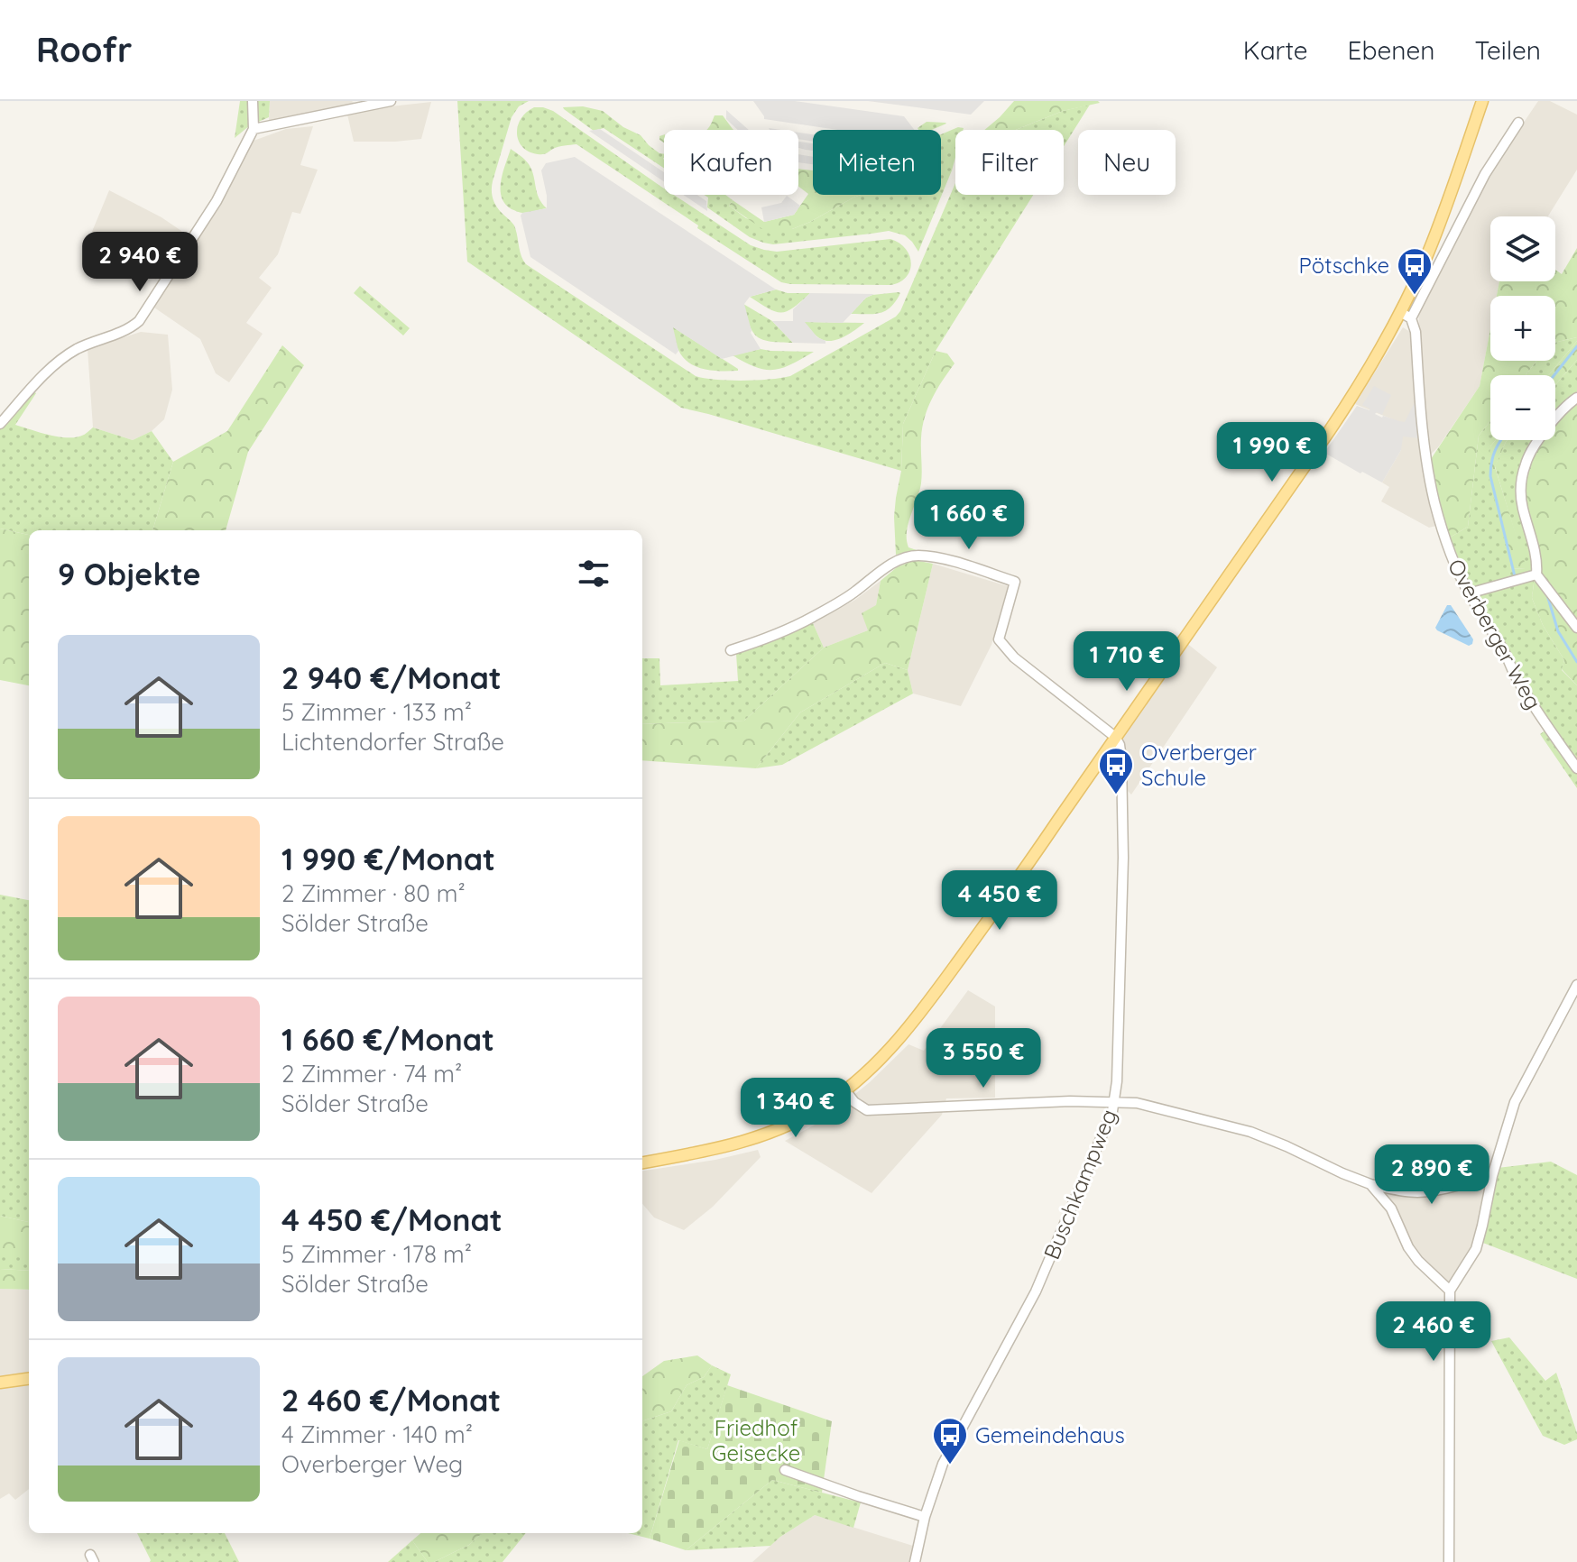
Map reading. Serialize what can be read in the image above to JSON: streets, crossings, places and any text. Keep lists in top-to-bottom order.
{
  "streets": {
    "street": ["Overberger Weg", "Buschkampweg"]
  },
  "parks": ["Friedhof Geisecke"],
  "places": {
    "bus stop": ["Pötschke", "Overberger Schule", "Gemeindehaus"]
  },
  "page": {
    "header": "Roofr",
    "nav": ["Karte", "Ebenen", "Teilen"],
    "chip": [
      "Kaufen",
      "Mieten",
      "Filter",
      "Neu"
    ],
    "map_buttons": ["+", "−"],
    "price": [
      "2 940 €",
      "1 990 €",
      "1 660 €",
      "1 710 €",
      "4 450 €",
      "3 550 €",
      "1 340 €",
      "2 890 €",
      "2 460 €"
    ],
    "heading": "9 Objekte",
    "list": [
      {
        "name": "2 940 €/Monat",
        "note": "5 Zimmer · 133 m² · Lichtendorfer Straße"
      },
      {
        "name": "1 990 €/Monat",
        "note": "2 Zimmer · 80 m² · Sölder Straße"
      },
      {
        "name": "1 660 €/Monat",
        "note": "2 Zimmer · 74 m² · Sölder Straße"
      },
      {
        "name": "4 450 €/Monat",
        "note": "5 Zimmer · 178 m² · Sölder Straße"
      },
      {
        "name": "2 460 €/Monat",
        "note": "4 Zimmer · 140 m² · Overberger Weg"
      }
    ]
  }
}
